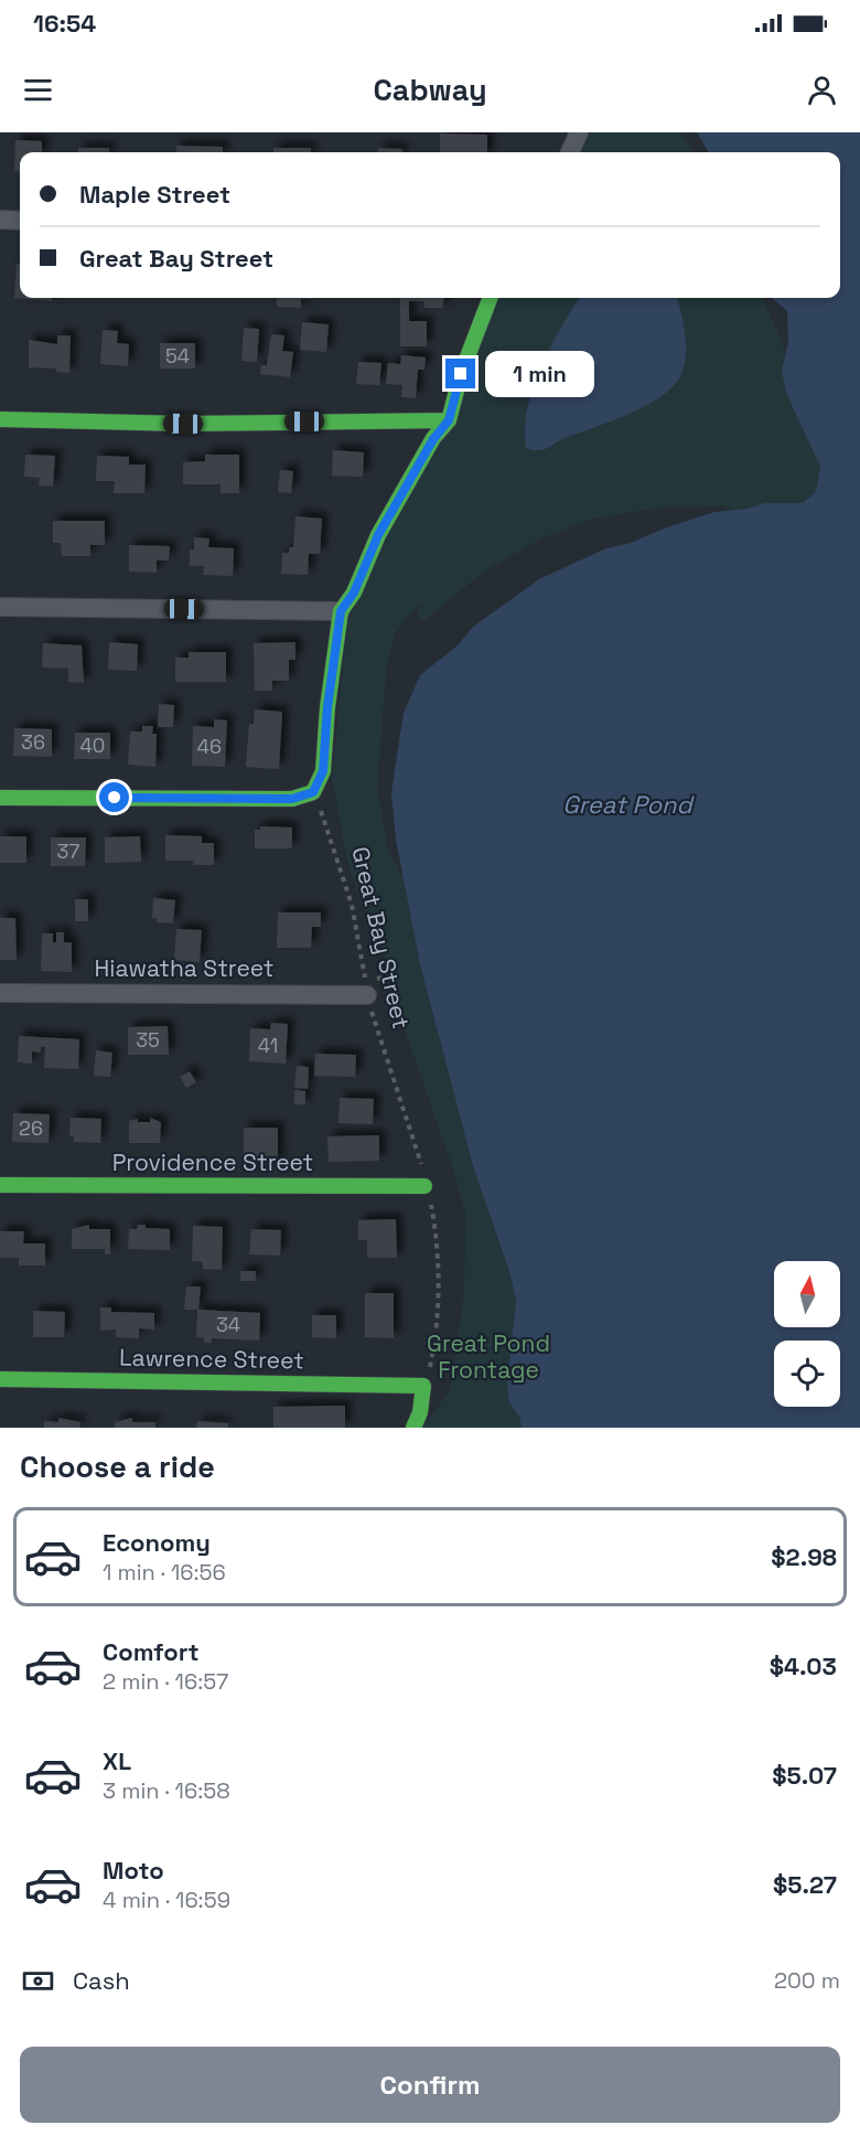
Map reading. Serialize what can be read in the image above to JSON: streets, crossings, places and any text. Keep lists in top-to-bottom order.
{
  "streets": {
    "street": ["Hiawatha Street", "Providence Street", "Lawrence Street"],
    "path": ["Great Bay Street"]
  },
  "crossings": [
    ["Great Bay Street", "Hiawatha Street"],
    ["Great Bay Street", "Providence Street"],
    ["Great Bay Street", "Lawrence Street"]
  ],
  "water": ["Great Pond"],
  "parks": ["Great Pond Frontage"],
  "house_numbers": [
    "54",
    "36",
    "40",
    "46",
    "37",
    "35",
    "41",
    "26",
    "34"
  ],
  "north": "top",
  "page": {
    "status": "16:54",
    "header": "Cabway",
    "banner": ["Maple Street", "Great Bay Street"],
    "bubble": "1 min",
    "heading": "Choose a ride",
    "list": [
      {
        "name": "Economy",
        "note": "1 min · 16:56",
        "value": "$2.98"
      },
      {
        "name": "Comfort",
        "note": "2 min · 16:57",
        "value": "$4.03"
      },
      {
        "name": "XL",
        "note": "3 min · 16:58",
        "value": "$5.07"
      },
      {
        "name": "Moto",
        "note": "4 min · 16:59",
        "value": "$5.27"
      }
    ],
    "pay": ["Cash", "200 m"],
    "buttons": "Confirm"
  }
}
